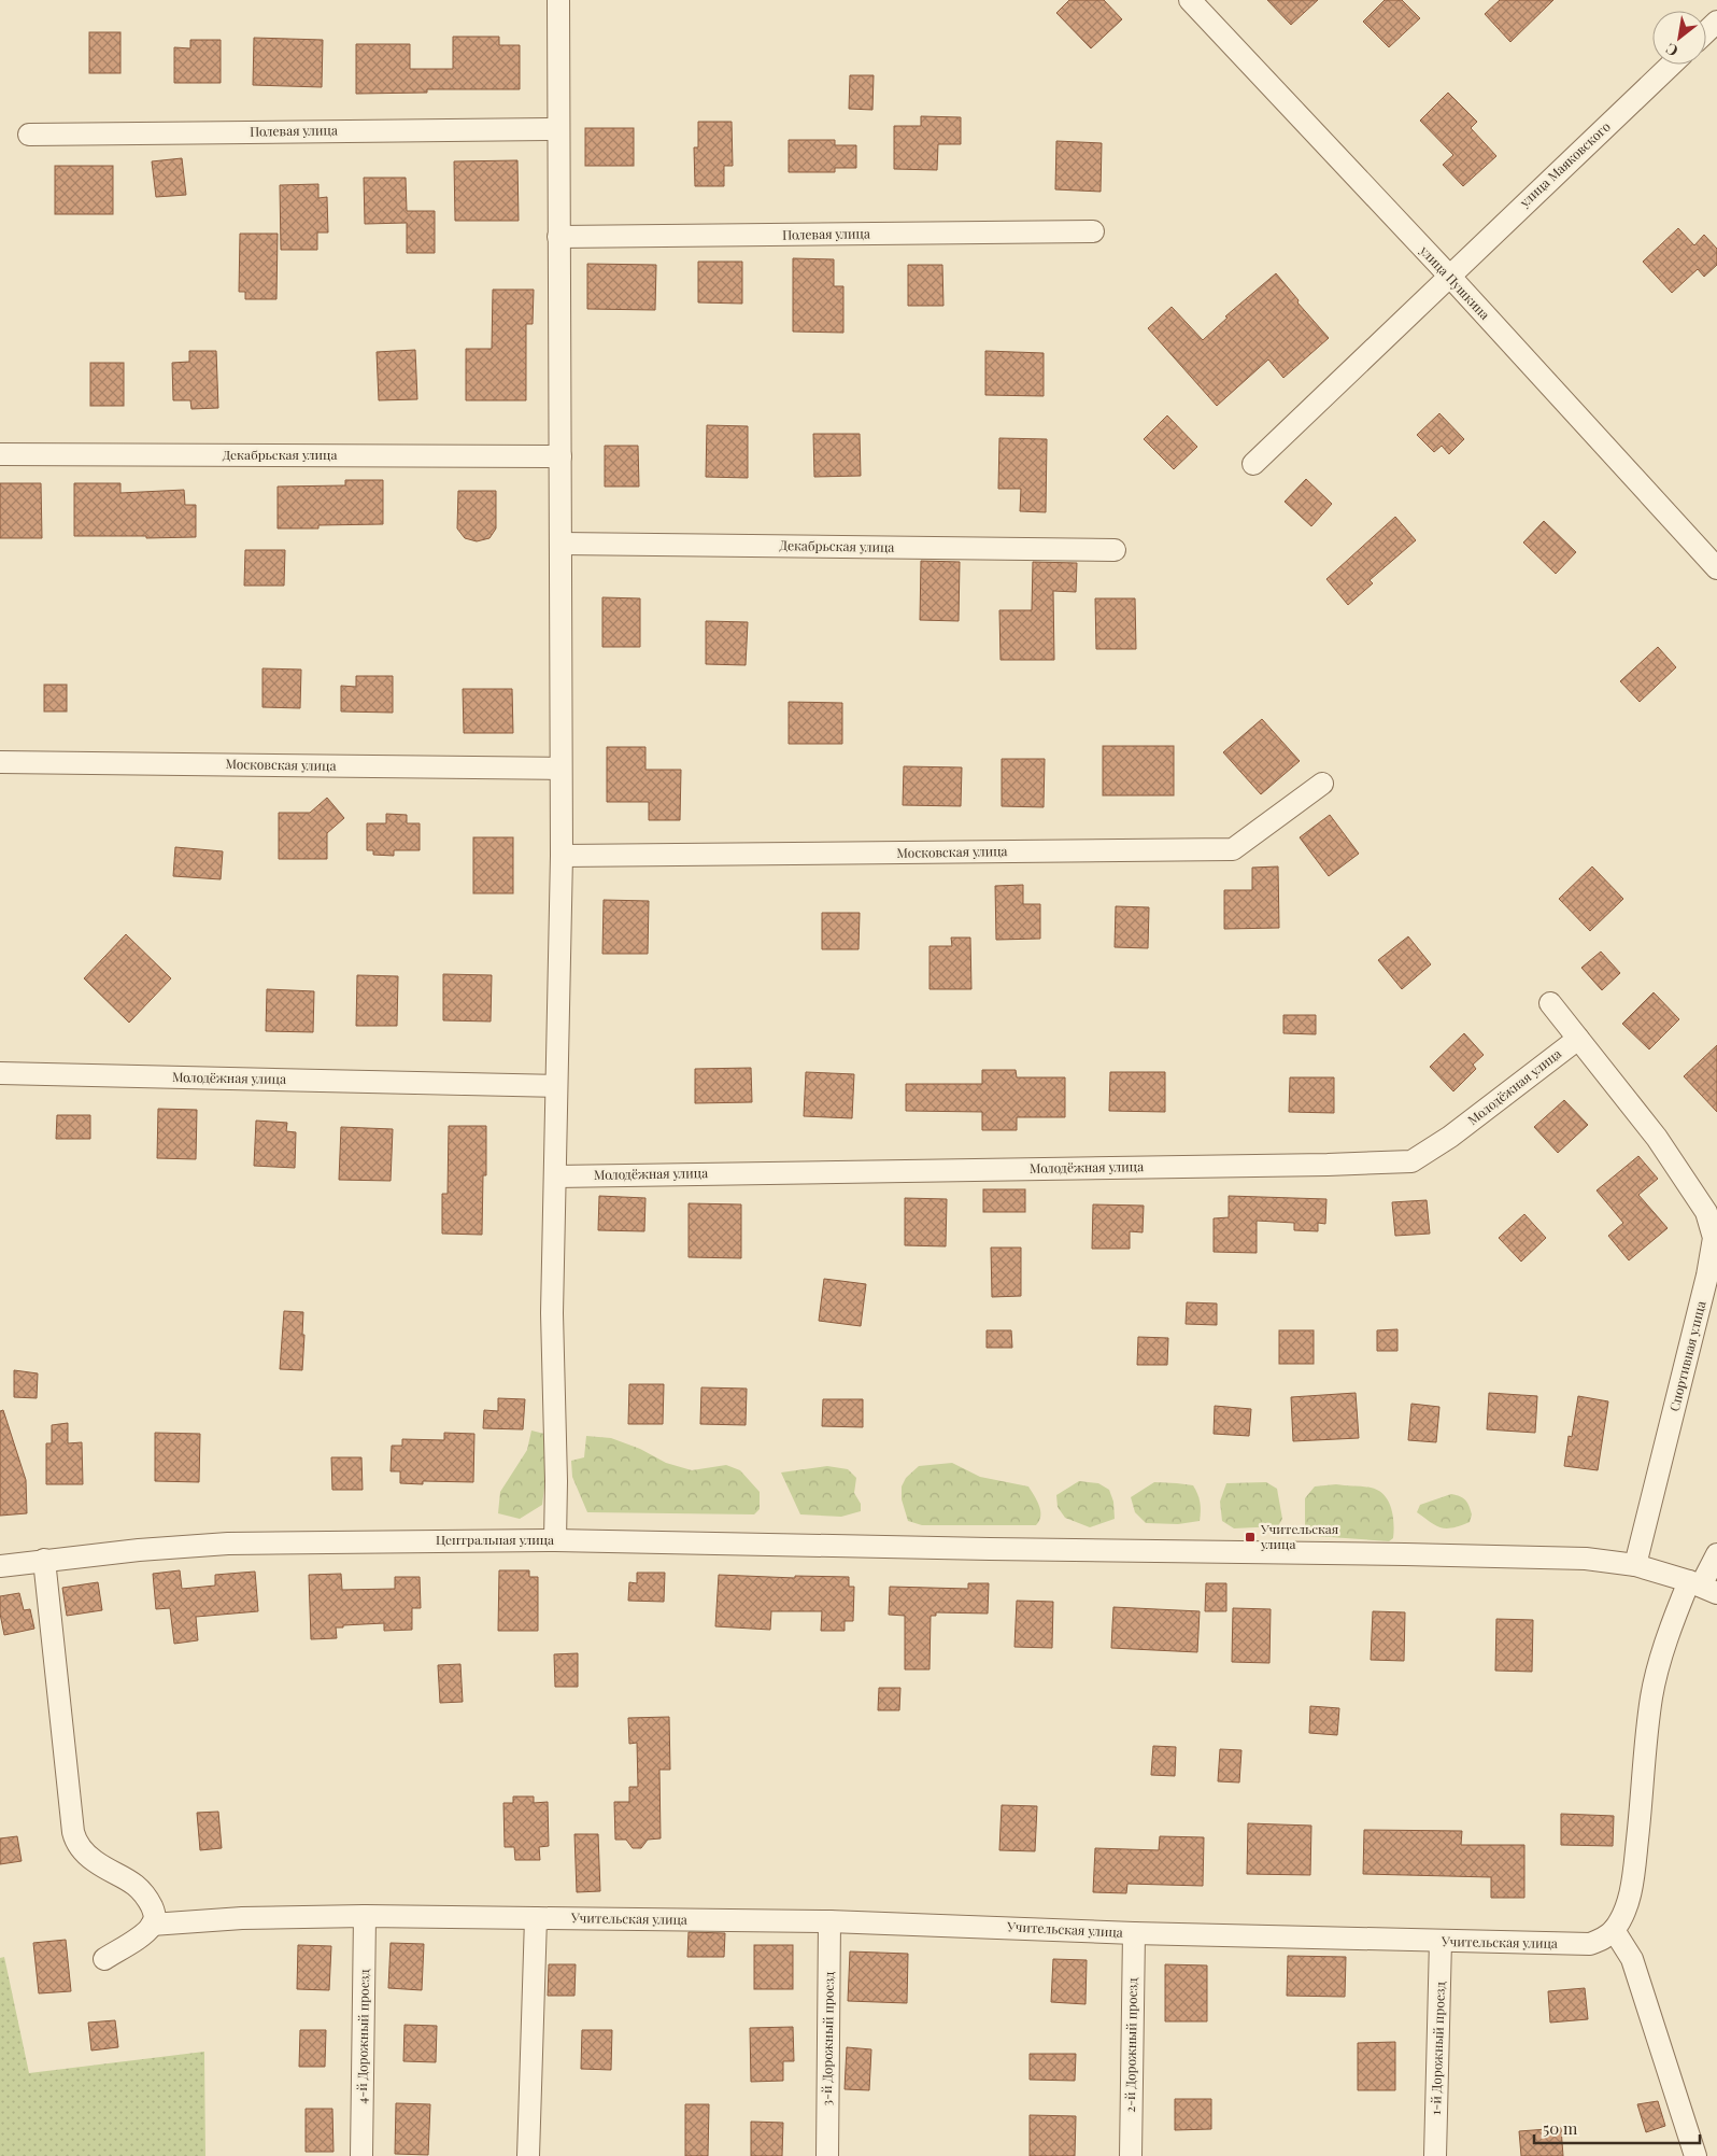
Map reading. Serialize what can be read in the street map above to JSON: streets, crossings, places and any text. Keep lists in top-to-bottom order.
{
  "streets": {
    "street": [
      "Полевая улица",
      "улица Маяковского",
      "улица Пушкина",
      "Декабрьская улица",
      "Московская улица",
      "Молодёжная улица",
      "Спортивная улица",
      "Центральная улица",
      "Учительская улица",
      "4-й Дорожный проезд",
      "3-й Дорожный проезд",
      "2-й Дорожный проезд",
      "1-й Дорожный проезд"
    ]
  },
  "crossings": [
    ["улица Маяковского", "улица Пушкина"],
    ["Молодёжная улица", "Спортивная улица"],
    ["Спортивная улица", "Центральная улица"],
    ["Учительская улица", "4-й Дорожный проезд"],
    ["Учительская улица", "3-й Дорожный проезд"],
    ["Учительская улица", "2-й Дорожный проезд"],
    ["Учительская улица", "1-й Дорожный проезд"]
  ],
  "places": {
    "transit": ["Учительская улица"]
  },
  "scale_bar": "50 m",
  "north": "bottom left"
}
